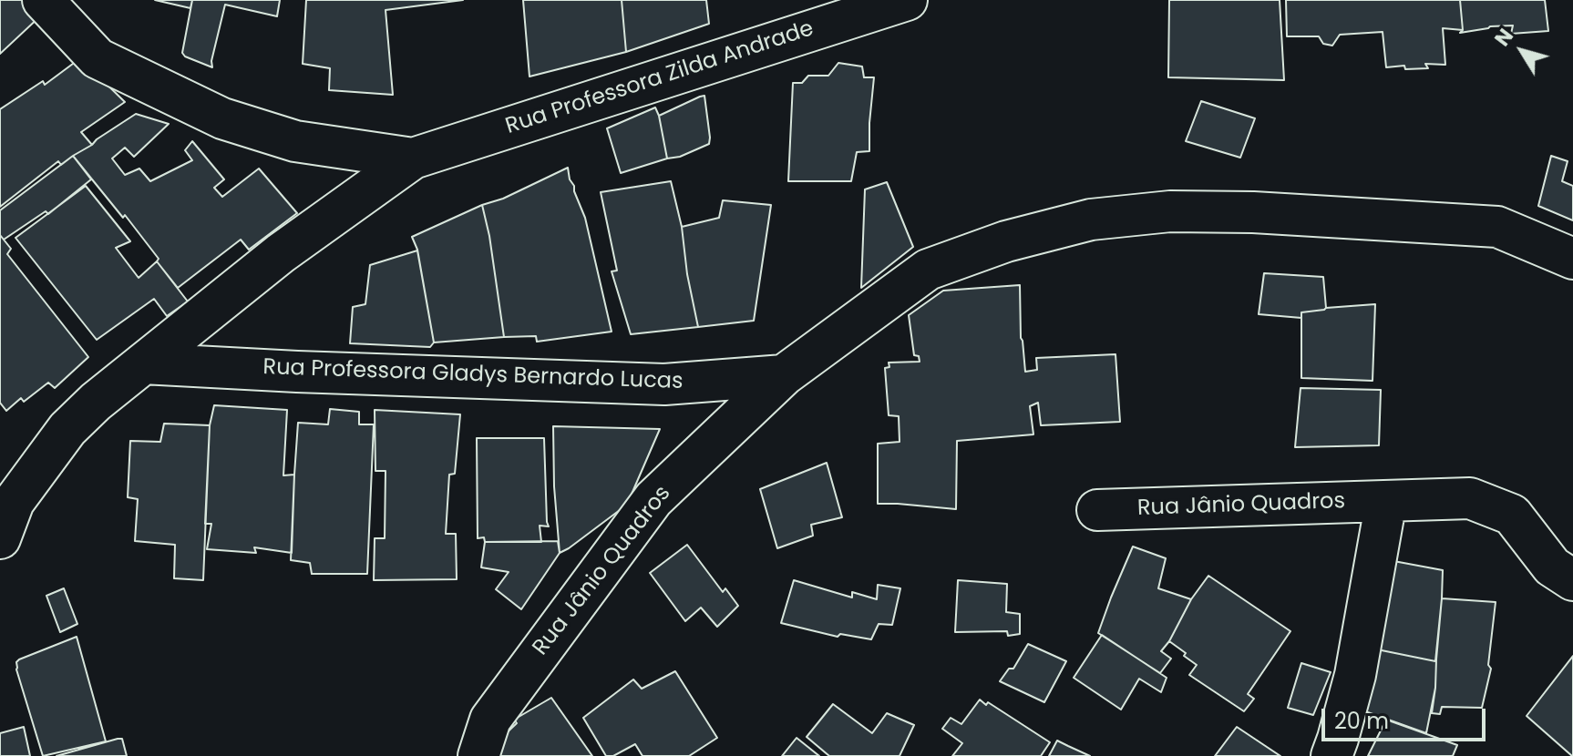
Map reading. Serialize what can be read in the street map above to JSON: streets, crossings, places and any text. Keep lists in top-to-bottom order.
{
  "streets": {
    "street": ["Rua Professora Zilda Andrade", "Rua Professora Gladys Bernardo Lucas", "Rua Jânio Quadros"]
  },
  "crossings": [
    ["Rua Professora Gladys Bernardo Lucas", "Rua Jânio Quadros"]
  ],
  "scale_bar": "20 m",
  "north": "top left"
}
